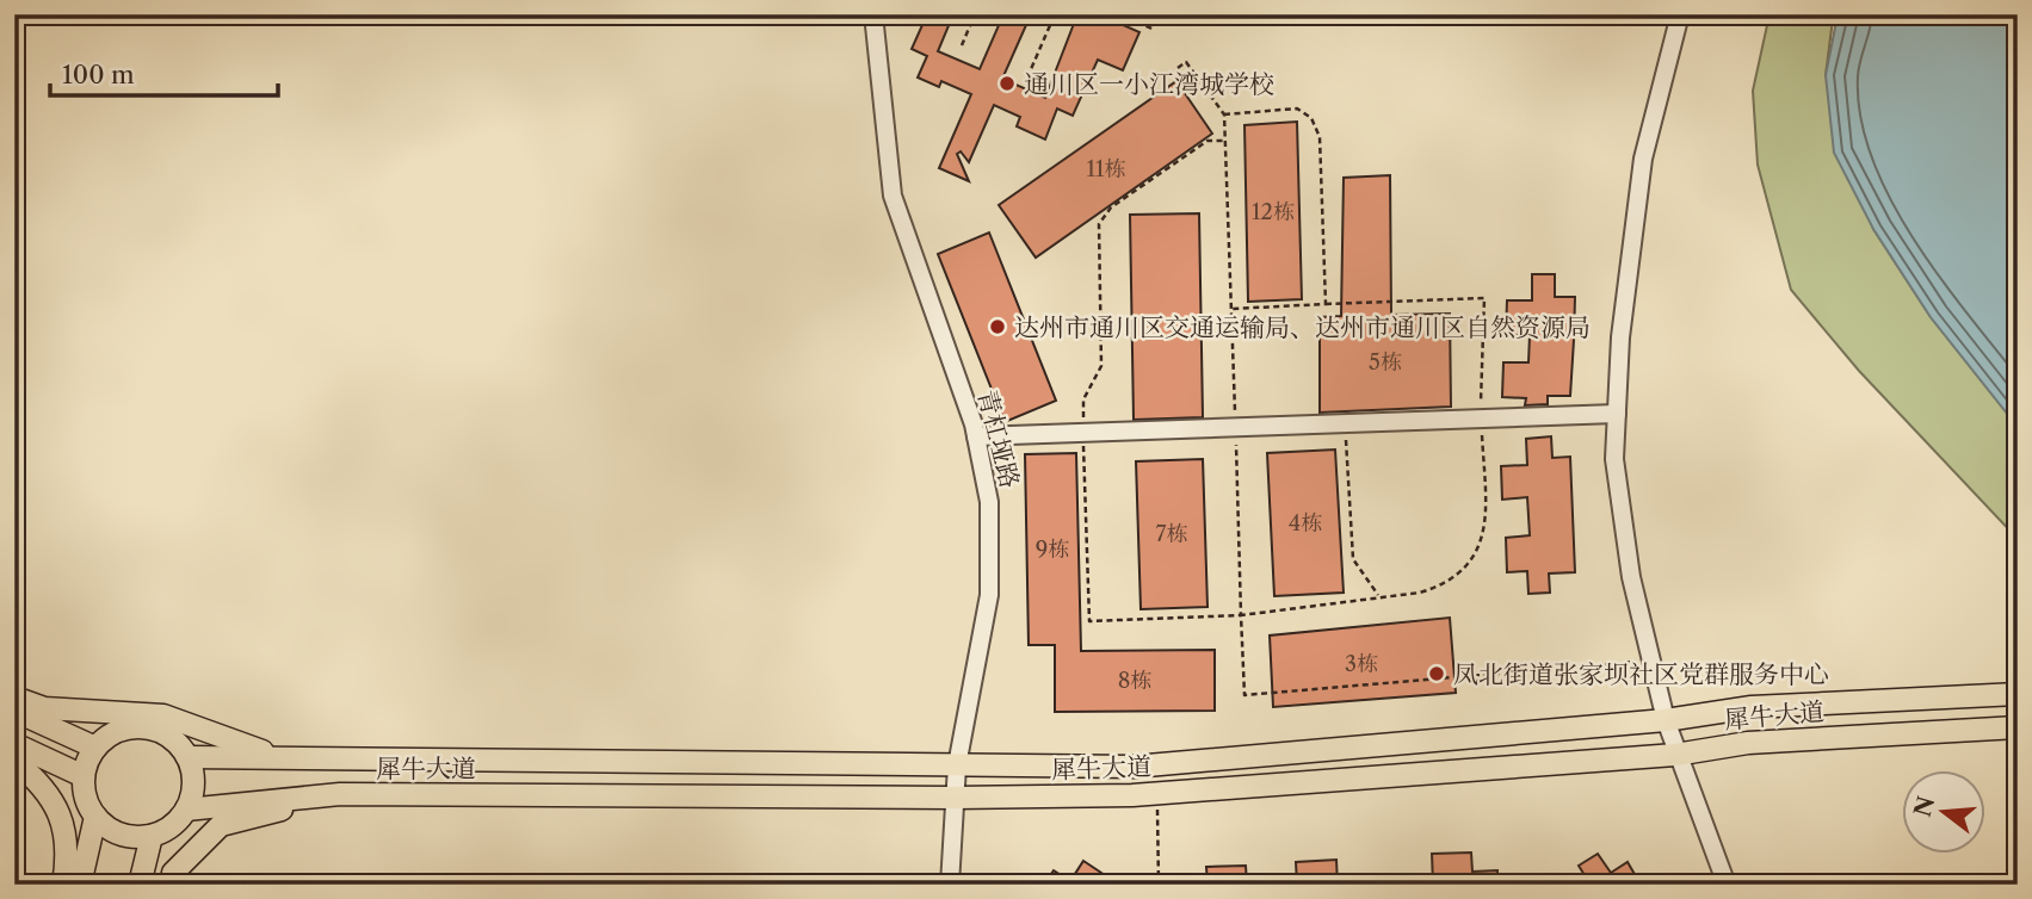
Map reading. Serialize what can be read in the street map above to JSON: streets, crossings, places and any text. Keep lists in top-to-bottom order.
{
  "streets": {
    "main road": ["犀牛大道"],
    "street": ["青杠垭路"]
  },
  "crossings": [
    ["青杠垭路", "犀牛大道"]
  ],
  "places": ["通川区一小江湾城学校", "达州市通川区交通运输局、达州市通川区自然资源局", "凤北街道张家坝社区党群服务中心"],
  "house_numbers": [
    "11栋",
    "12栋",
    "5栋",
    "4栋",
    "7栋",
    "9栋",
    "3栋",
    "8栋"
  ],
  "scale_bar": "100 m",
  "north": "left"
}
